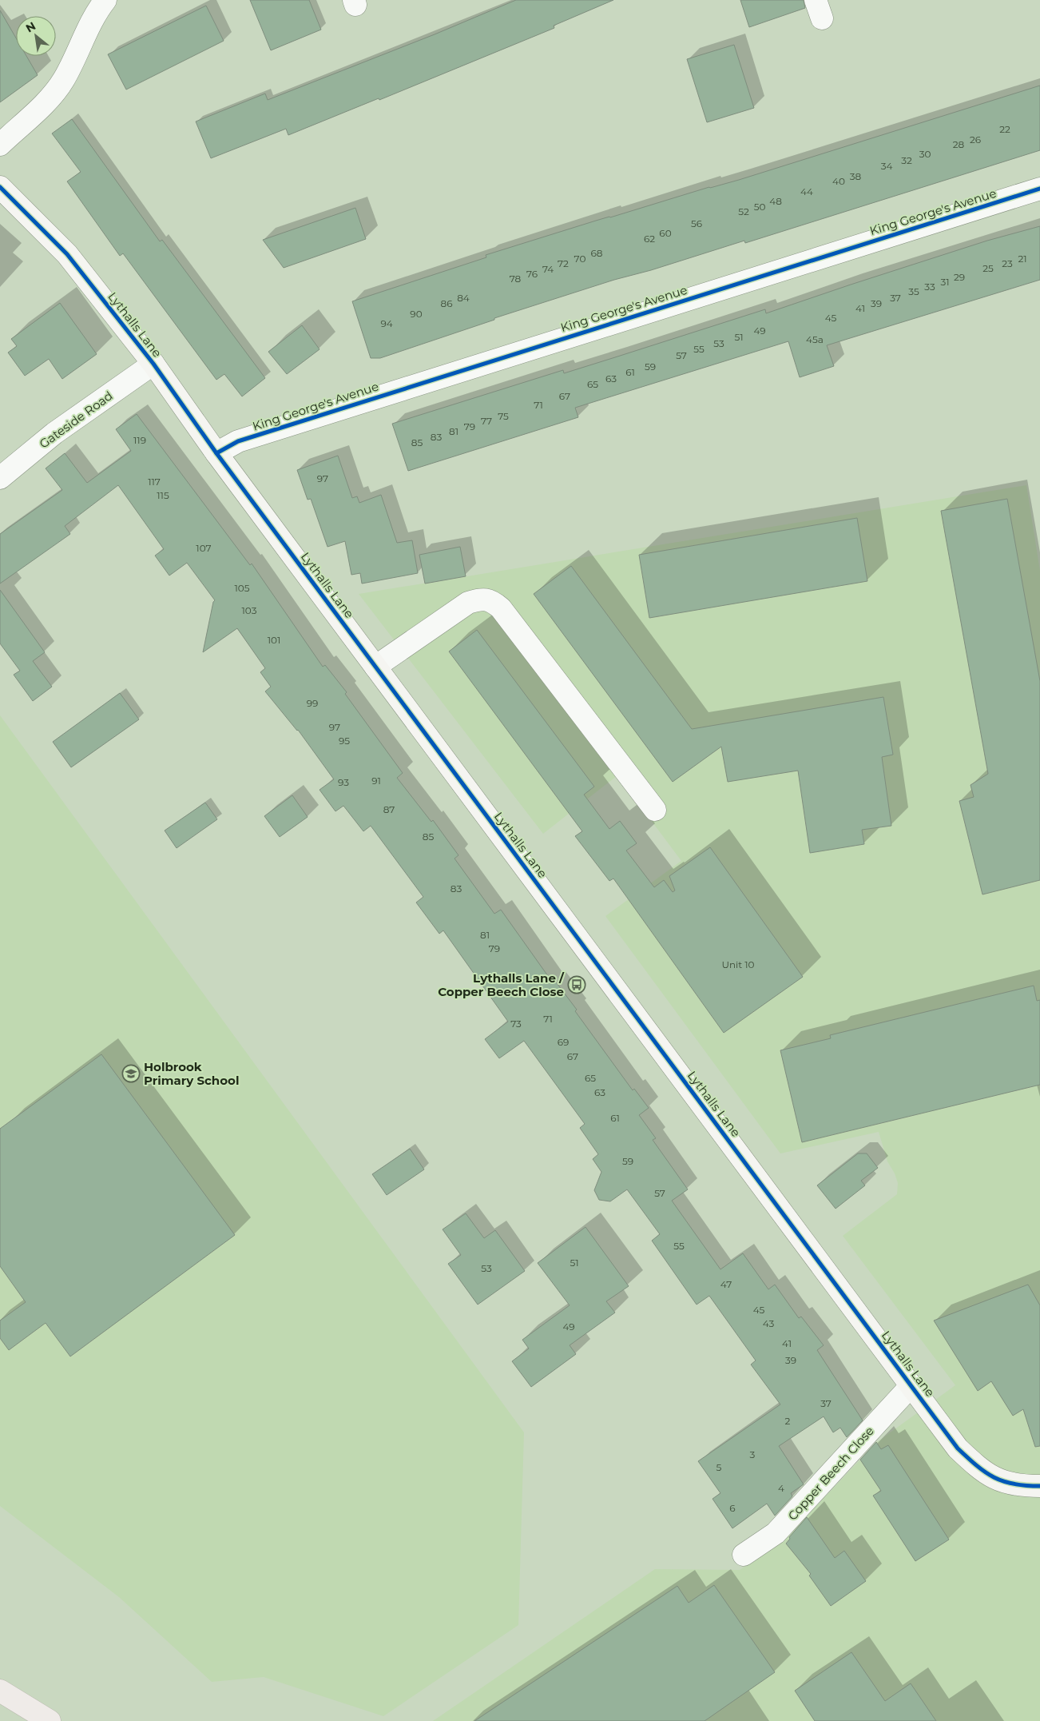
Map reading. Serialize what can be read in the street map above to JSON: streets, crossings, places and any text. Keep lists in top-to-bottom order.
{
  "streets": {
    "street": [
      "King George's Avenue",
      "Lythalls Lane",
      "Gateside Road",
      "Copper Beech Close"
    ]
  },
  "crossings": [
    ["King George's Avenue", "Lythalls Lane"],
    ["Lythalls Lane", "Gateside Road"],
    ["Lythalls Lane", "Copper Beech Close"]
  ],
  "places": {
    "bus stop": ["Lythalls Lane / Copper Beech Close"],
    "school or university": ["Holbrook Primary School"]
  },
  "house_numbers": [
    "22",
    "26",
    "28",
    "30",
    "32",
    "34",
    "38",
    "40",
    "44",
    "48",
    "50",
    "52",
    "56",
    "60",
    "62",
    "68",
    "70",
    "21",
    "72",
    "23",
    "25",
    "74",
    "76",
    "29",
    "78",
    "31",
    "33",
    "35",
    "84",
    "37",
    "86",
    "39",
    "41",
    "90",
    "45",
    "94",
    "49",
    "51",
    "45a",
    "53",
    "55",
    "57",
    "59",
    "61",
    "63",
    "65",
    "67",
    "71",
    "75",
    "77",
    "79",
    "81",
    "83",
    "119",
    "85",
    "97",
    "117",
    "115",
    "107",
    "105",
    "103",
    "101",
    "99",
    "97",
    "95",
    "91",
    "93",
    "87",
    "85",
    "83",
    "81",
    "79",
    "Unit 10",
    "71",
    "73",
    "69",
    "67",
    "65",
    "63",
    "61",
    "59",
    "57",
    "55",
    "51",
    "53",
    "47",
    "45",
    "43",
    "49",
    "41",
    "39",
    "37",
    "2",
    "3",
    "5",
    "4",
    "6"
  ],
  "north": "top left"
}
